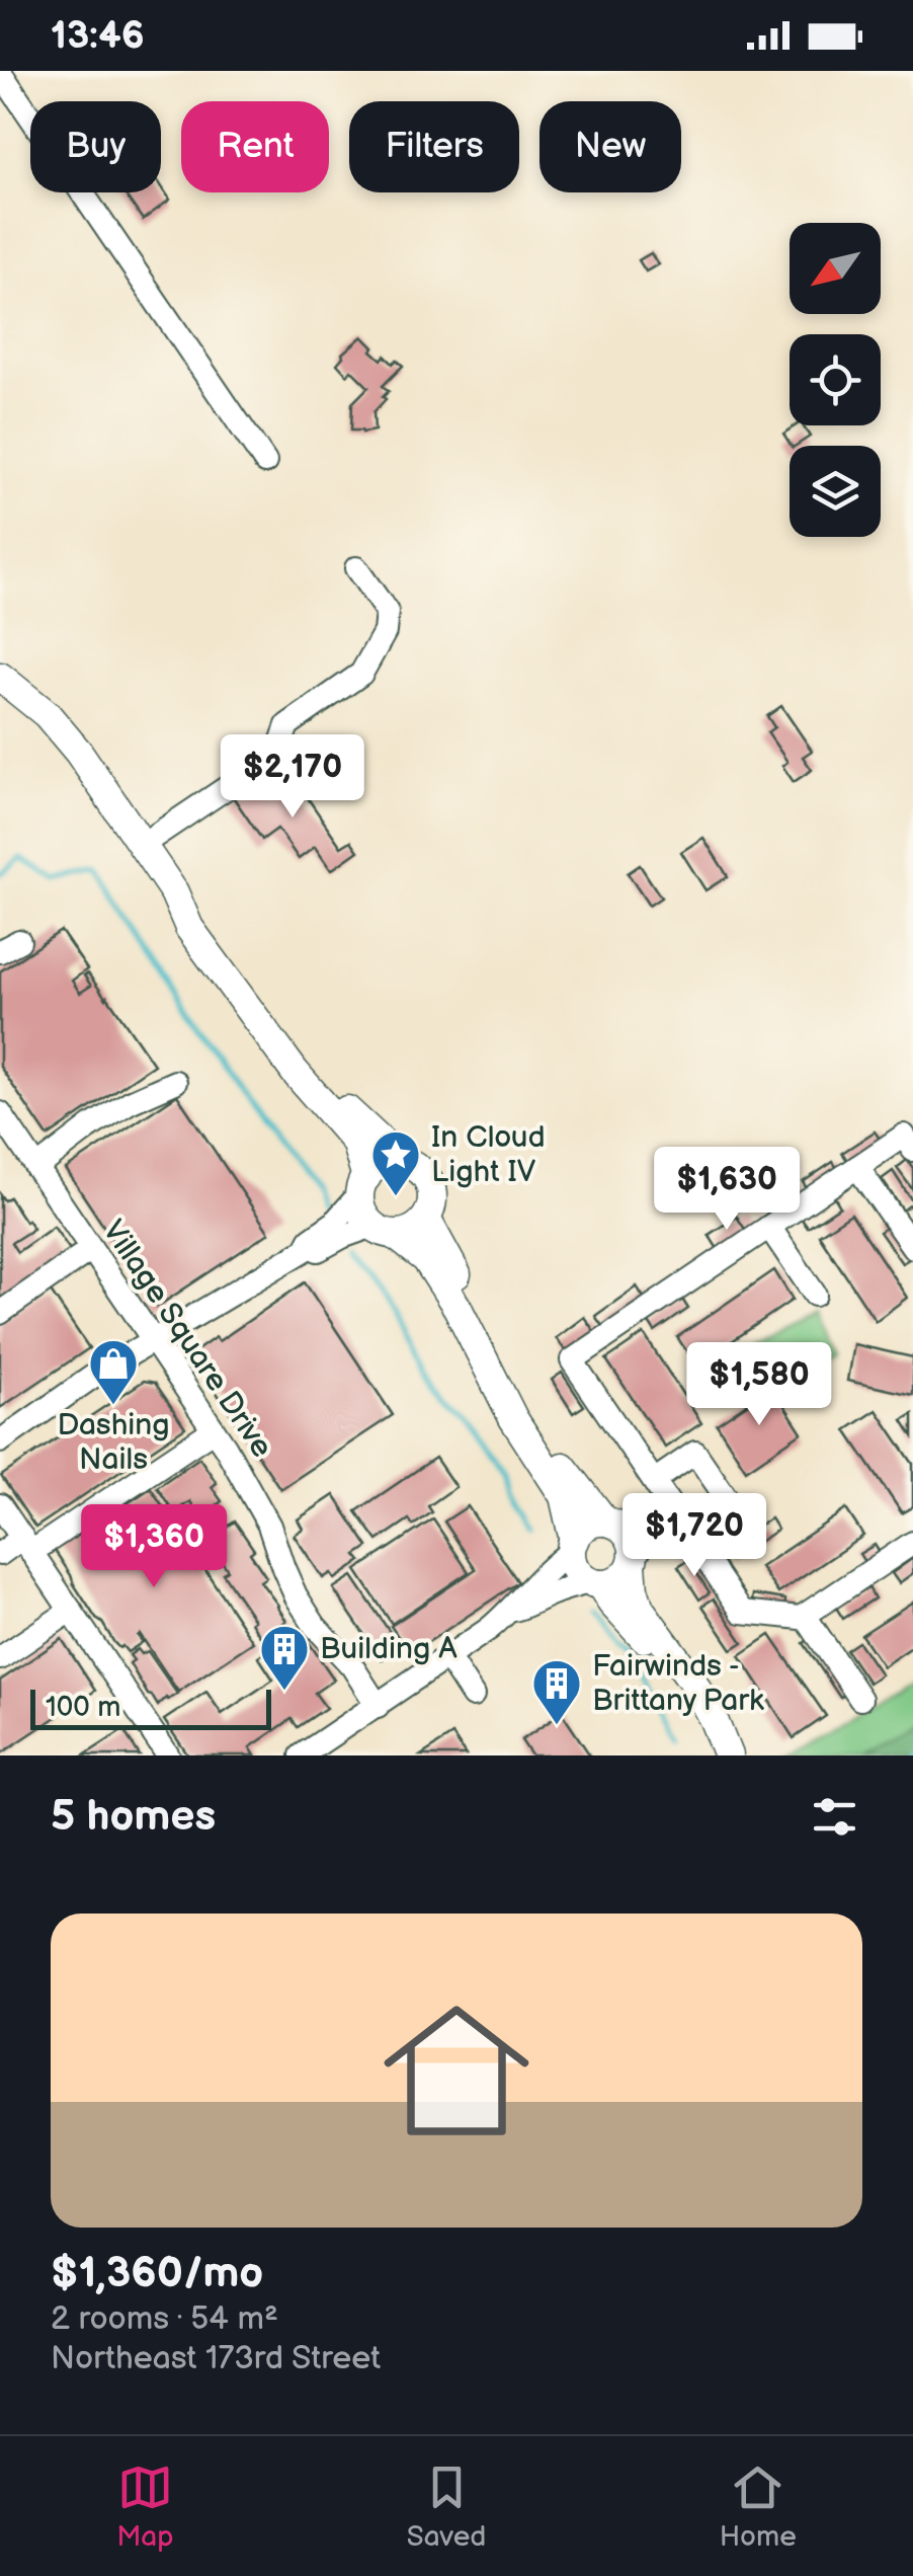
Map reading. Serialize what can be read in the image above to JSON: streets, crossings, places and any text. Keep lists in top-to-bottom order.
{
  "streets": {
    "street": ["Village Square Drive"]
  },
  "places": {
    "place": ["In Cloud Light IV"],
    "shop": ["Dashing Nails"],
    "building": ["Building A", "Fairwinds - Brittany Park"]
  },
  "scale_bar": "100 m",
  "north": "bottom left",
  "page": {
    "status": "13:46",
    "chip": [
      "Buy",
      "Rent",
      "Filters",
      "New"
    ],
    "price": [
      "$2,170",
      "$1,630",
      "$1,580",
      "$1,720",
      "$1,360"
    ],
    "scale": "100 m",
    "heading": "5 homes",
    "list": [
      {
        "name": "$1,360/mo",
        "note": "2 rooms · 54 m² · Northeast 173rd Street"
      }
    ],
    "tabs": ["Map", "Saved", "Home"]
  }
}
